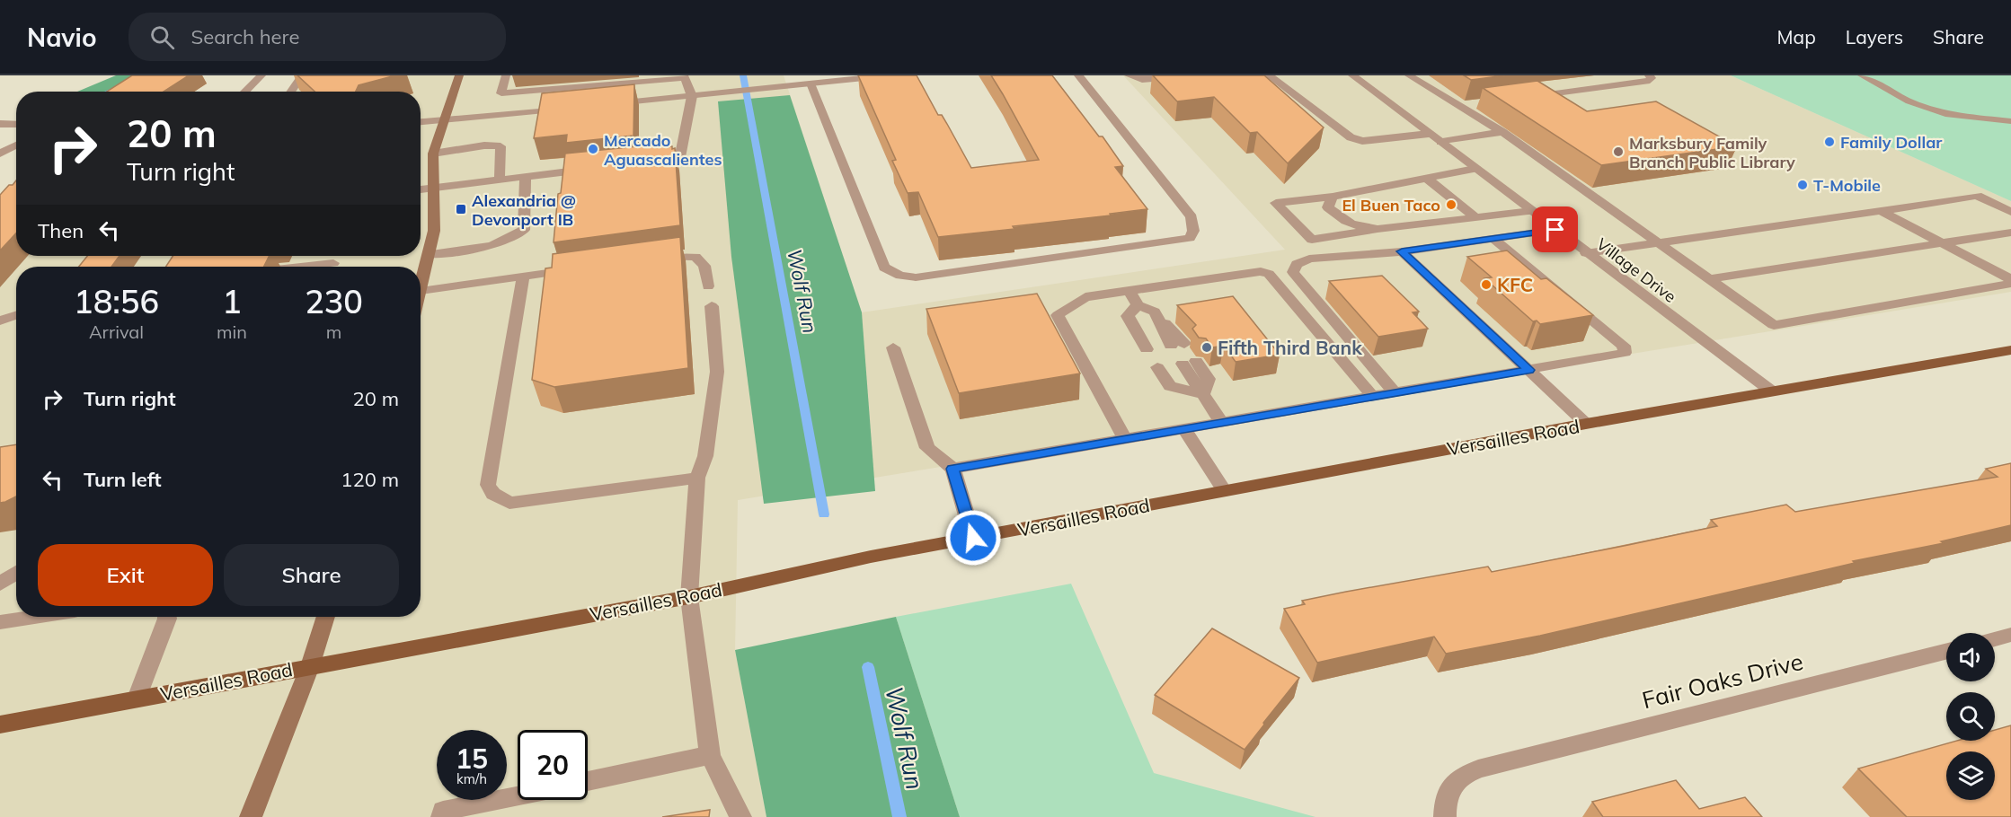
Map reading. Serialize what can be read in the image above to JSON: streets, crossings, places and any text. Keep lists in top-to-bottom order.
{
  "streets": {
    "main road": ["Versailles Road"],
    "street": ["Village Drive", "Fair Oaks Drive"]
  },
  "crossings": [
    ["Village Drive", "Versailles Road"]
  ],
  "water": ["Wolf Run"],
  "places": {
    "other": [
      "Family Dollar",
      "Mercado Aguascalientes",
      "Marksbury Family Branch Public Library",
      "T-Mobile",
      "El Buen Taco",
      "KFC",
      "Fifth Third Bank"
    ],
    "transit": ["Alexandria @ Devonport IB"]
  },
  "page": {
    "header": "Navio",
    "search": "Search here",
    "nav": ["Map", "Layers", "Share"],
    "turn": ["20 m", "Turn right"],
    "then": "Then",
    "eta": [
      "18:56",
      "Arrival",
      "1",
      "min",
      "230",
      "m"
    ],
    "list": [
      {
        "name": "Turn right",
        "value": "20 m"
      },
      {
        "name": "Turn left",
        "value": "120 m"
      }
    ],
    "buttons": ["Exit", "Share"],
    "speed": "15 km/h",
    "limit": "20"
  }
}
